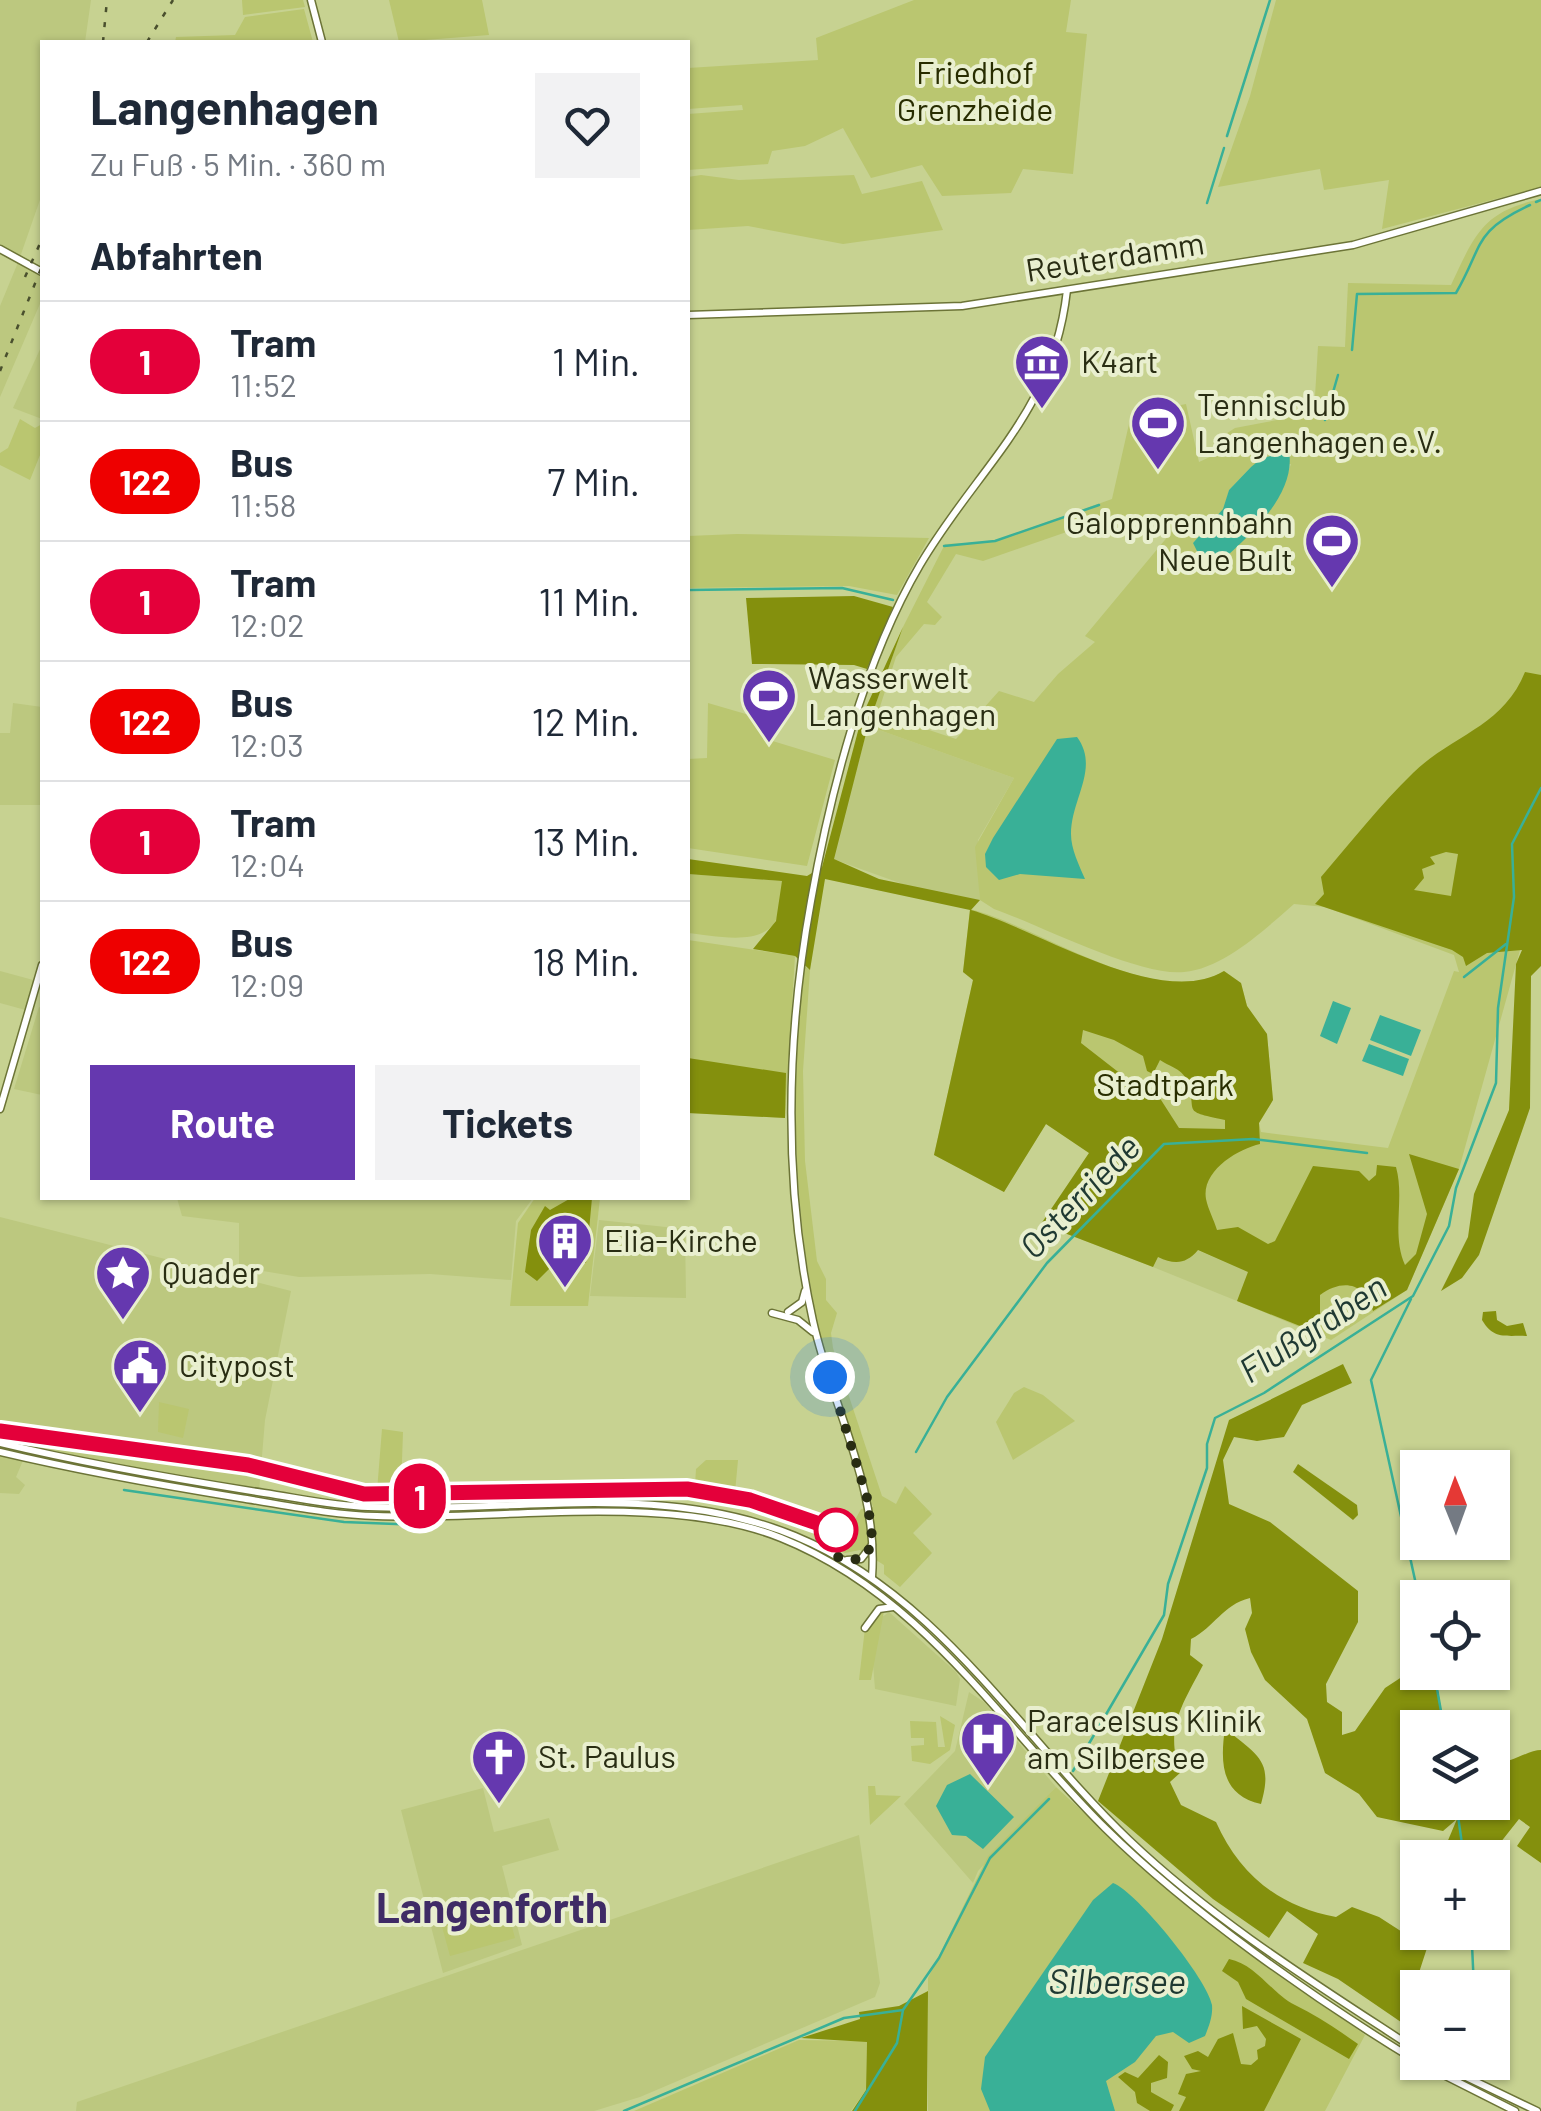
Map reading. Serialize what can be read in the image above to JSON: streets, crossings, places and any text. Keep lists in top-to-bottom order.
{
  "streets": {
    "main road": ["Reuterdamm"]
  },
  "districts": ["Langenforth"],
  "water": ["Osterriede", "Flußgraben", "Silbersee"],
  "parks": ["Friedhof Grenzheide", "Stadtpark"],
  "places": {
    "museum": ["K4art"],
    "sports": ["Tennisclub Langenhagen e.V.", "Galopprennbahn Neue Bult", "Wasserwelt Langenhagen"],
    "building": ["Elia-Kirche"],
    "place": ["Quader"],
    "public building": ["Citypost"],
    "hospital": ["Paracelsus Klinik am Silbersee"],
    "church": ["St. Paulus"]
  },
  "lines": ["tram line 1"],
  "north": "top",
  "page": {
    "on_map": "1",
    "heading": [
      ["Langenhagen", "Zu Fuß · 5 Min. · 360 m"],
      "Abfahrten"
    ],
    "list": [
      {
        "mark": "1",
        "name": "Tram",
        "note": "11:52",
        "value": "1 Min."
      },
      {
        "mark": "122",
        "name": "Bus",
        "note": "11:58",
        "value": "7 Min."
      },
      {
        "mark": "1",
        "name": "Tram",
        "note": "12:02",
        "value": "11 Min."
      },
      {
        "mark": "122",
        "name": "Bus",
        "note": "12:03",
        "value": "12 Min."
      },
      {
        "mark": "1",
        "name": "Tram",
        "note": "12:04",
        "value": "13 Min."
      },
      {
        "mark": "122",
        "name": "Bus",
        "note": "12:09",
        "value": "18 Min."
      }
    ],
    "buttons": ["Route", "Tickets"],
    "map_buttons": ["+", "−"]
  }
}
